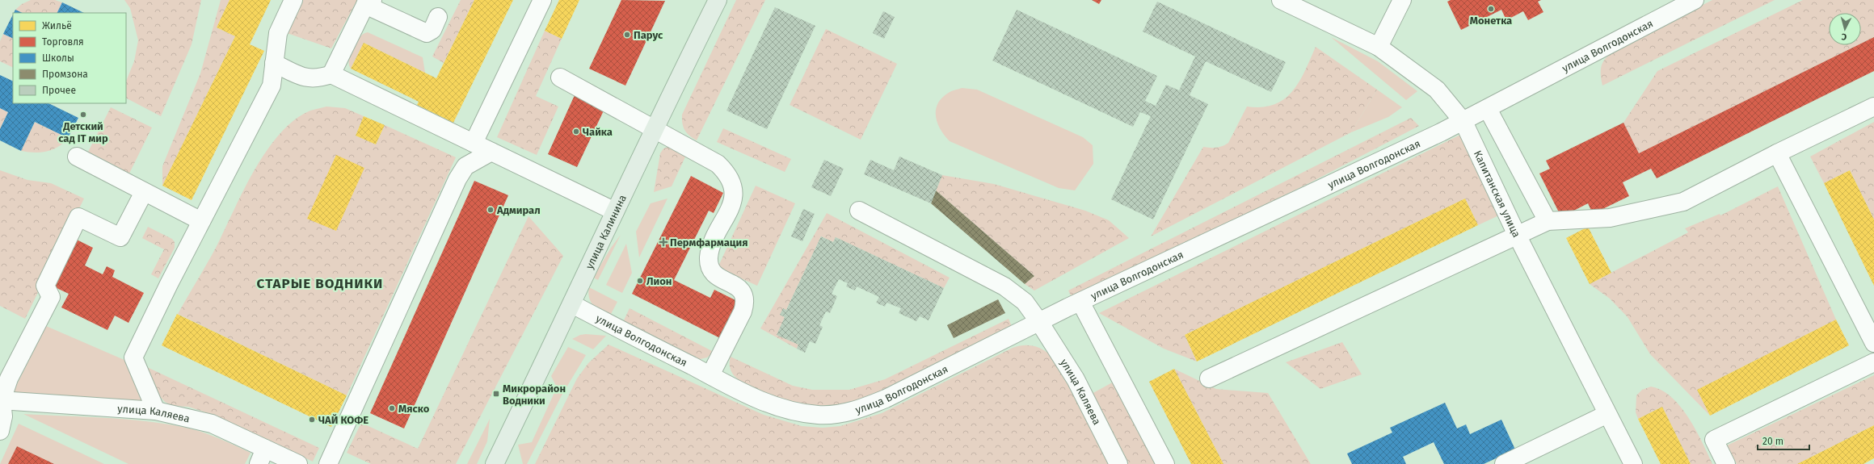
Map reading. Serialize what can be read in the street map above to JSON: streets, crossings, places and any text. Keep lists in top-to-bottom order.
{
  "streets": {
    "main road": ["улица Калинина"],
    "street": ["улица Волгодонская", "Капитанская улица", "улица Каляева"]
  },
  "crossings": [
    ["улица Волгодонская", "Капитанская улица"],
    ["улица Волгодонская", "улица Калинина"],
    ["улица Волгодонская", "улица Каляева"]
  ],
  "districts": ["СТАРЫЕ ВОДНИКИ"],
  "places": {
    "other": [
      "Монетка",
      "Парус",
      "Детский сад IT мир",
      "Чайка",
      "Адмирал",
      "Лион",
      "Мяско",
      "ЧАЙ КОФЕ"
    ],
    "health": ["Пермфармация"],
    "transit": ["Микрорайон Водники"]
  },
  "legend": [
    "Жильё",
    "Торговля",
    "Школы",
    "Промзона",
    "Прочее"
  ],
  "scale_bar": "20 m",
  "north": "bottom"
}
